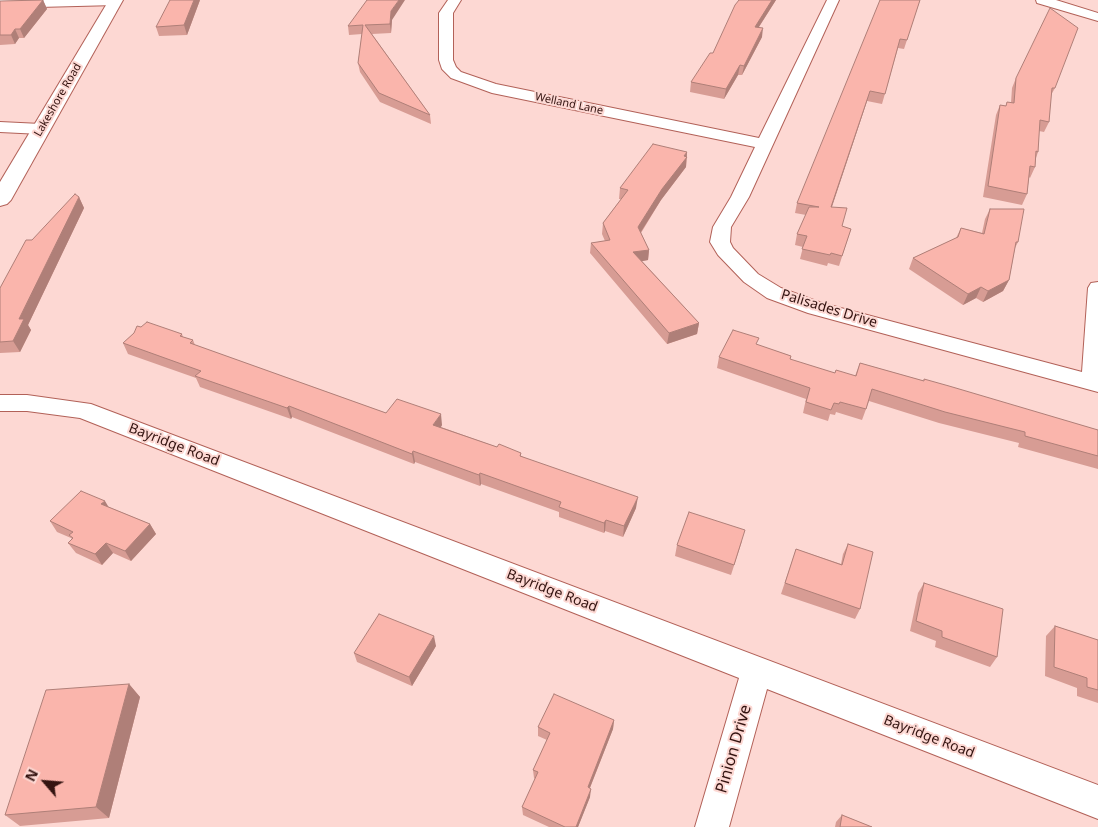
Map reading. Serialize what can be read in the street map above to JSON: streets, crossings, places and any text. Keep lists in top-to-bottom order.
{
  "streets": {
    "street": [
      "Lakeshore Road",
      "Welland Lane",
      "Palisades Drive",
      "Bayridge Road",
      "Pinion Drive"
    ]
  },
  "crossings": [
    ["Welland Lane", "Palisades Drive"],
    ["Bayridge Road", "Pinion Drive"]
  ],
  "north": "top left"
}
